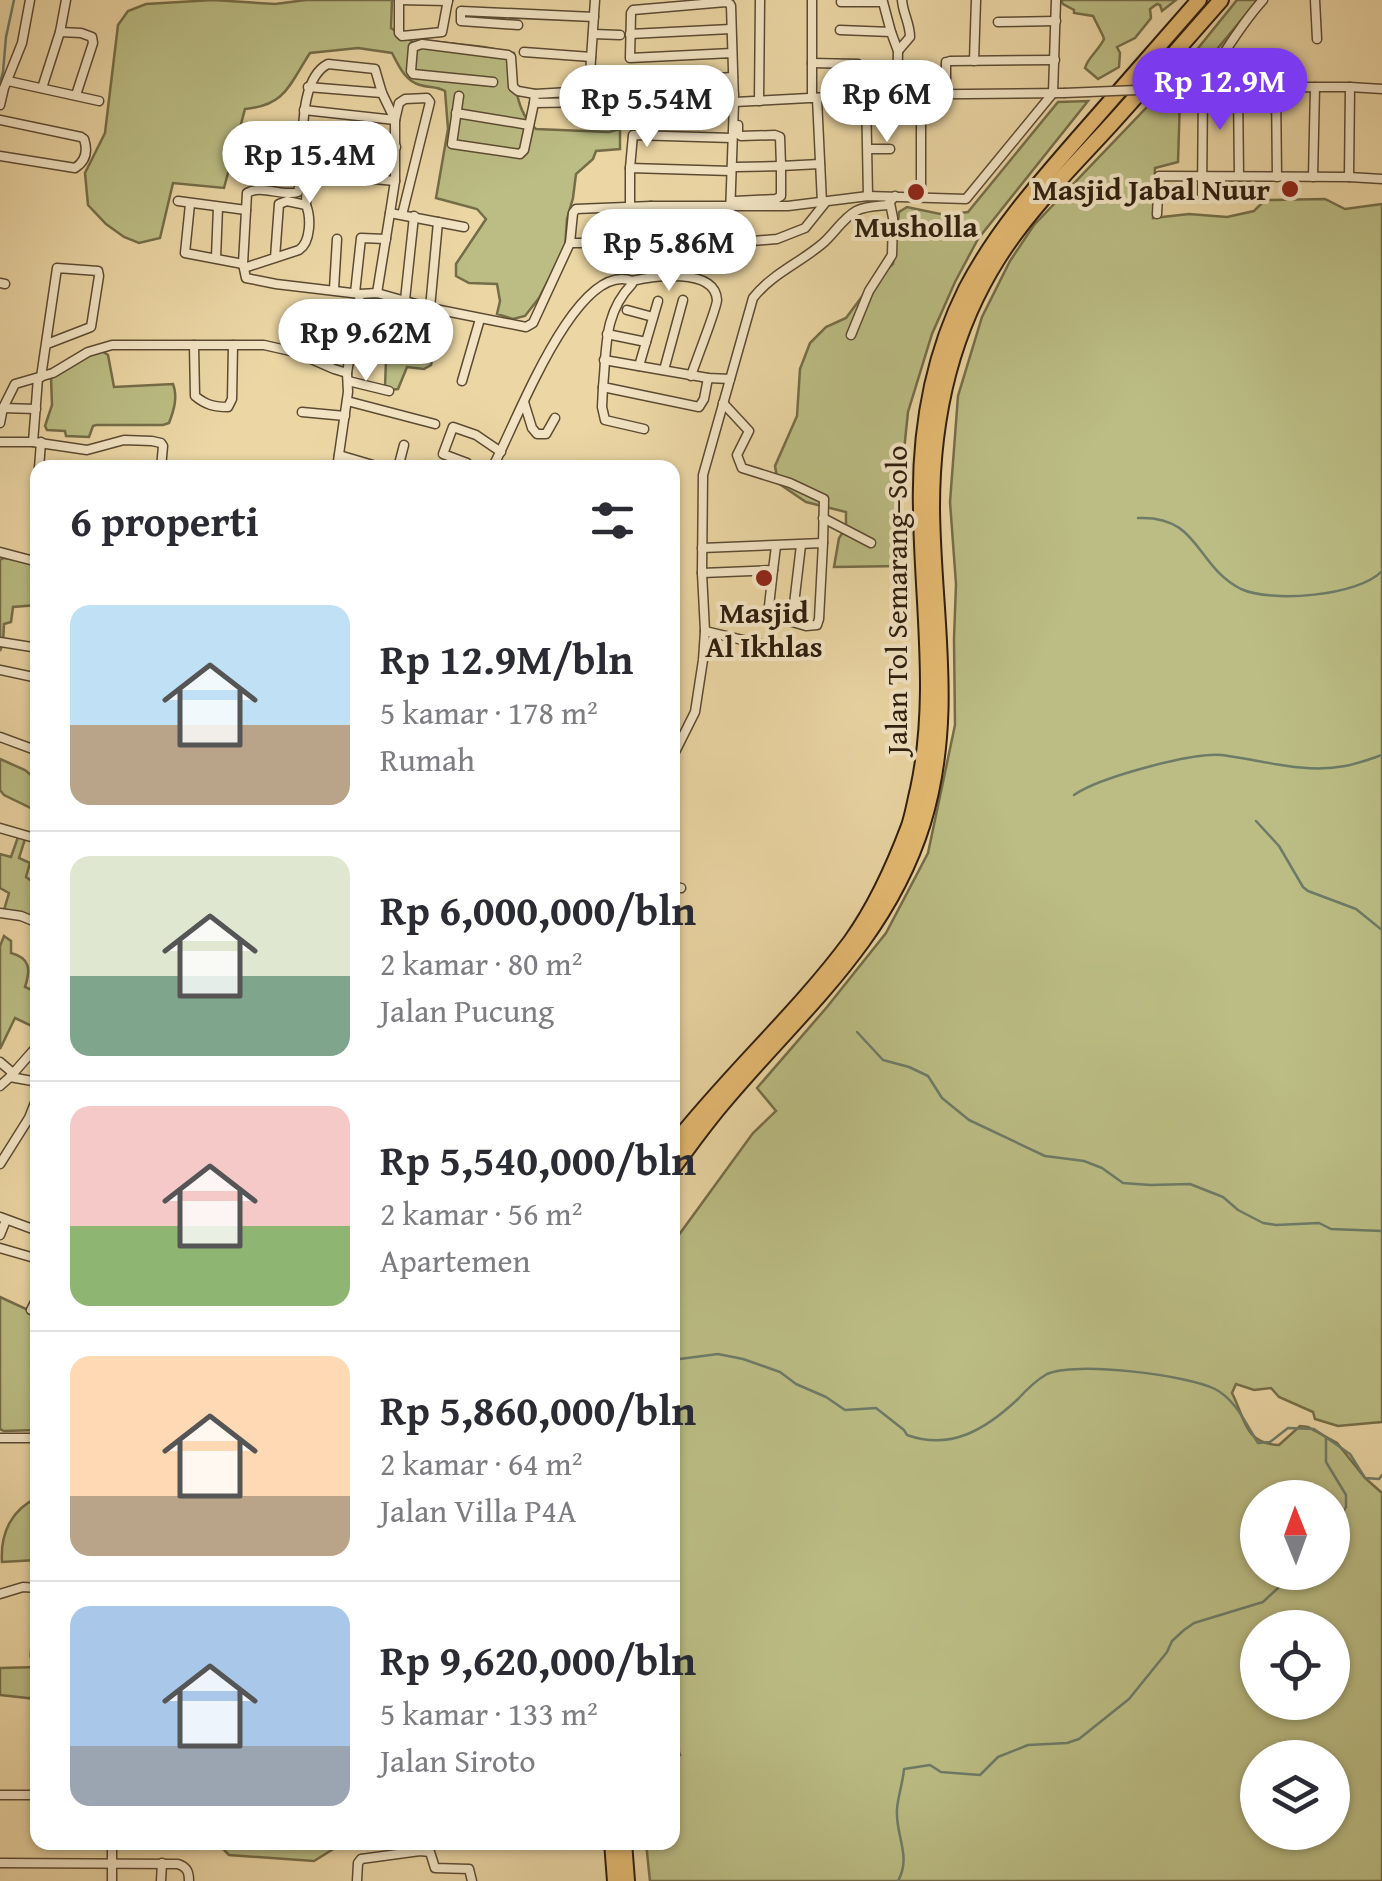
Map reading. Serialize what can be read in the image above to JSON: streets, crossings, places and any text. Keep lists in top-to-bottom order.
{
  "streets": {
    "highway": ["Jalan Tol Semarang–Solo"]
  },
  "places": ["Masjid Jabal Nuur", "Musholla", "Masjid Al Ikhlas"],
  "north": "top",
  "page": {
    "price": [
      "Rp 12.9M",
      "Rp 6M",
      "Rp 5.54M",
      "Rp 15.4M",
      "Rp 5.86M",
      "Rp 9.62M"
    ],
    "heading": "6 properti",
    "list": [
      {
        "name": "Rp 12.9M/bln",
        "note": "5 kamar · 178 m² · Rumah"
      },
      {
        "name": "Rp 6,000,000/bln",
        "note": "2 kamar · 80 m² · Jalan Pucung"
      },
      {
        "name": "Rp 5,540,000/bln",
        "note": "2 kamar · 56 m² · Apartemen"
      },
      {
        "name": "Rp 5,860,000/bln",
        "note": "2 kamar · 64 m² · Jalan Villa P4A"
      },
      {
        "name": "Rp 9,620,000/bln",
        "note": "5 kamar · 133 m² · Jalan Siroto"
      }
    ]
  }
}
